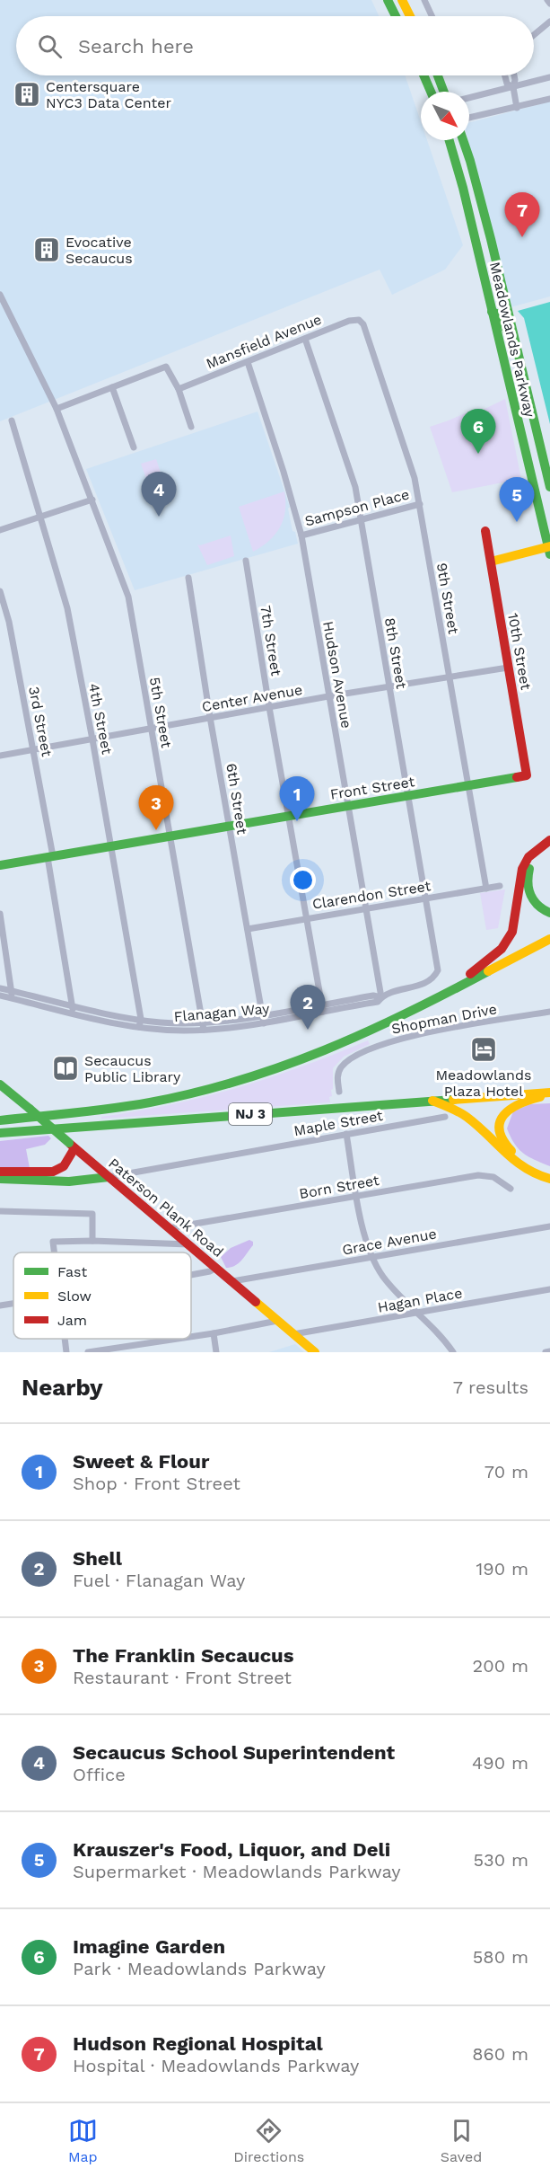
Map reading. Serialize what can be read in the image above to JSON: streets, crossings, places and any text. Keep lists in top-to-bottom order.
{
  "streets": {
    "main road": [
      "Meadowlands Parkway",
      "10th Street",
      "Front Street",
      "NJ 3",
      "Paterson Plank Road"
    ],
    "street": [
      "Mansfield Avenue",
      "Sampson Place",
      "9th Street",
      "7th Street",
      "8th Street",
      "Hudson Avenue",
      "Center Avenue",
      "5th Street",
      "4th Street",
      "3rd Street",
      "6th Street",
      "Clarendon Street",
      "Flanagan Way",
      "Shopman Drive",
      "Maple Street",
      "Born Street",
      "Grace Avenue",
      "Hagan Place"
    ]
  },
  "crossings": [
    ["Mansfield Avenue", "9th Street"],
    ["Mansfield Avenue", "8th Street"],
    ["Mansfield Avenue", "Hudson Avenue"],
    ["Sampson Place", "9th Street"],
    ["Sampson Place", "8th Street"],
    ["Sampson Place", "Hudson Avenue"],
    ["9th Street", "Center Avenue"],
    ["9th Street", "Front Street"],
    ["9th Street", "Clarendon Street"],
    ["7th Street", "Center Avenue"],
    ["7th Street", "Front Street"],
    ["7th Street", "Clarendon Street"],
    ["7th Street", "Flanagan Way"],
    ["10th Street", "Center Avenue"],
    ["10th Street", "Front Street"],
    ["8th Street", "Center Avenue"],
    ["8th Street", "Front Street"],
    ["8th Street", "Clarendon Street"],
    ["8th Street", "Flanagan Way"],
    ["Hudson Avenue", "Center Avenue"],
    ["Hudson Avenue", "Front Street"],
    ["Hudson Avenue", "Clarendon Street"],
    ["Hudson Avenue", "Flanagan Way"],
    ["Center Avenue", "5th Street"],
    ["Center Avenue", "4th Street"],
    ["Center Avenue", "3rd Street"],
    ["Center Avenue", "6th Street"],
    ["5th Street", "Front Street"],
    ["5th Street", "Flanagan Way"],
    ["4th Street", "Front Street"],
    ["4th Street", "Flanagan Way"],
    ["3rd Street", "Front Street"],
    ["3rd Street", "Flanagan Way"],
    ["Front Street", "6th Street"],
    ["6th Street", "Clarendon Street"],
    ["6th Street", "Flanagan Way"],
    ["Maple Street", "Paterson Plank Road"],
    ["Born Street", "Paterson Plank Road"],
    ["Paterson Plank Road", "Grace Avenue"],
    ["Paterson Plank Road", "Hagan Place"]
  ],
  "places": {
    "building": ["Centersquare NYC3 Data Center", "Evocative Secaucus"],
    "hotel": ["Meadowlands Plaza Hotel"],
    "library": ["Secaucus Public Library"]
  },
  "legend": ["Fast", "Slow", "Jam"],
  "north": "bottom right",
  "page": {
    "search": "Search here",
    "pins": [
      "7",
      "6",
      "4",
      "5",
      "1",
      "3",
      "2"
    ],
    "heading": ["Nearby", "7 results"],
    "list": [
      {
        "mark": "1",
        "name": "Sweet & Flour",
        "note": "Shop · Front Street",
        "value": "70 m"
      },
      {
        "mark": "2",
        "name": "Shell",
        "note": "Fuel · Flanagan Way",
        "value": "190 m"
      },
      {
        "mark": "3",
        "name": "The Franklin Secaucus",
        "note": "Restaurant · Front Street",
        "value": "200 m"
      },
      {
        "mark": "4",
        "name": "Secaucus School Superintendent",
        "note": "Office",
        "value": "490 m"
      },
      {
        "mark": "5",
        "name": "Krauszer's Food, Liquor, and Deli",
        "note": "Supermarket · Meadowlands Parkway",
        "value": "530 m"
      },
      {
        "mark": "6",
        "name": "Imagine Garden",
        "note": "Park · Meadowlands Parkway",
        "value": "580 m"
      },
      {
        "mark": "7",
        "name": "Hudson Regional Hospital",
        "note": "Hospital · Meadowlands Parkway",
        "value": "860 m"
      }
    ],
    "nav": ["Map", "Directions", "Saved"]
  }
}
